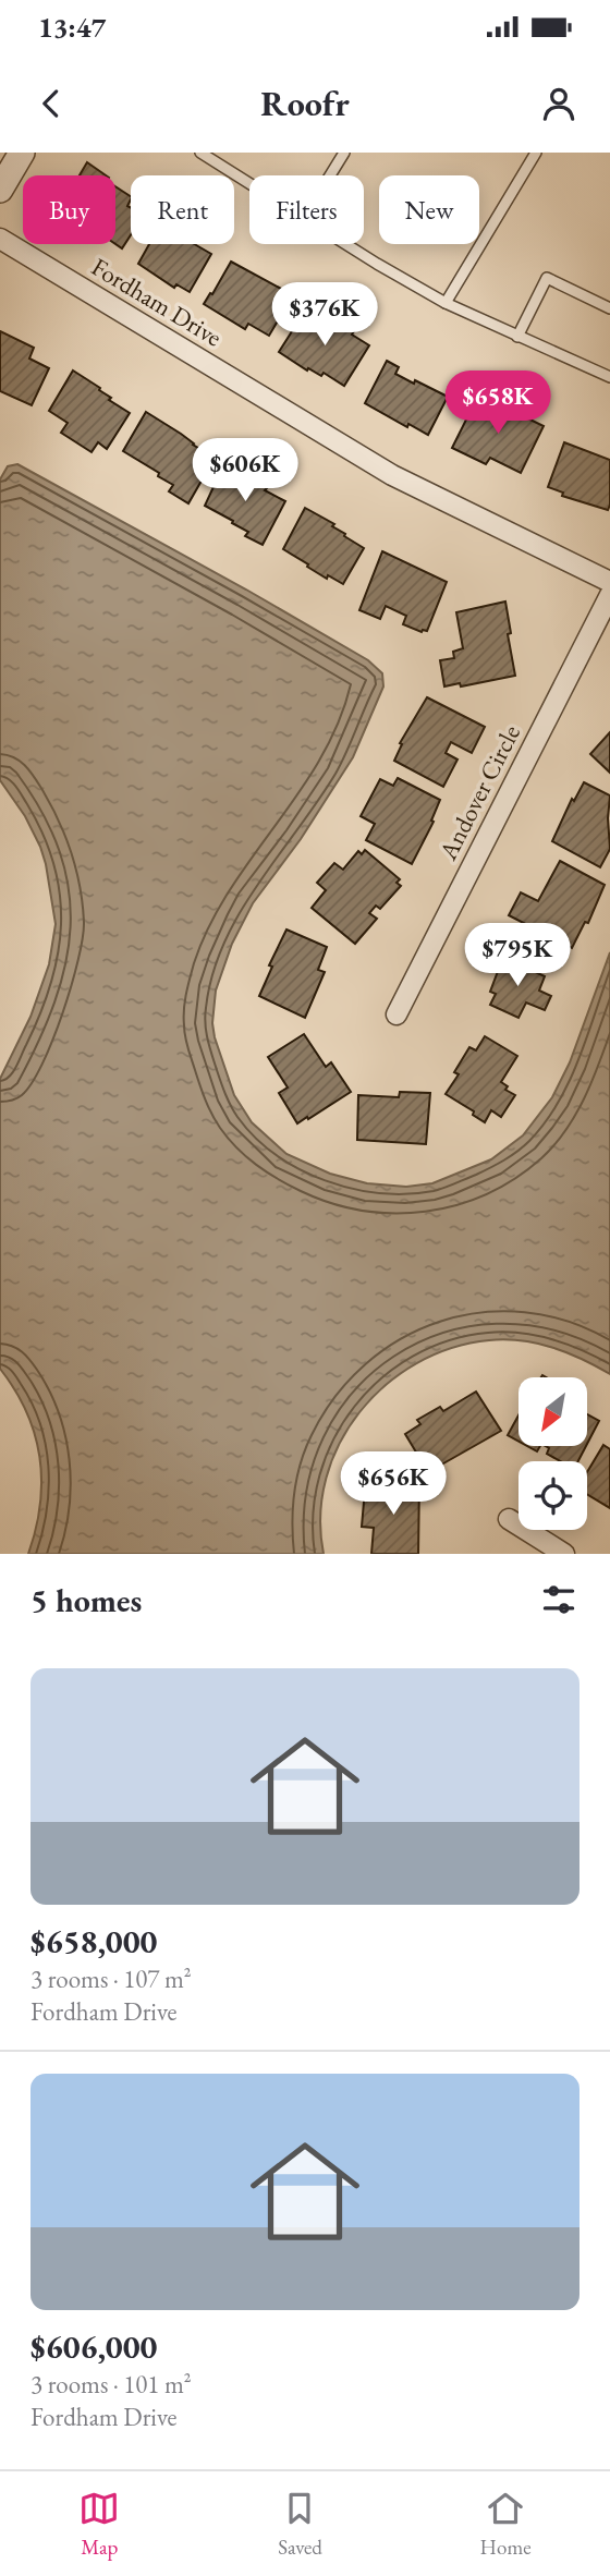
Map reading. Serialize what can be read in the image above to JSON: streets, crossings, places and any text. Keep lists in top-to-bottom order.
{
  "streets": {
    "street": ["Fordham Drive", "Andover Circle"]
  },
  "north": "bottom left",
  "page": {
    "status": "13:47",
    "header": "Roofr",
    "chip": [
      "Buy",
      "Rent",
      "Filters",
      "New"
    ],
    "price": [
      "$376K",
      "$658K",
      "$606K",
      "$795K",
      "$656K"
    ],
    "heading": "5 homes",
    "list": [
      {
        "name": "$658,000",
        "note": "3 rooms · 107 m² · Fordham Drive"
      },
      {
        "name": "$606,000",
        "note": "3 rooms · 101 m² · Fordham Drive"
      }
    ],
    "tabs": ["Map", "Saved", "Home"]
  }
}
